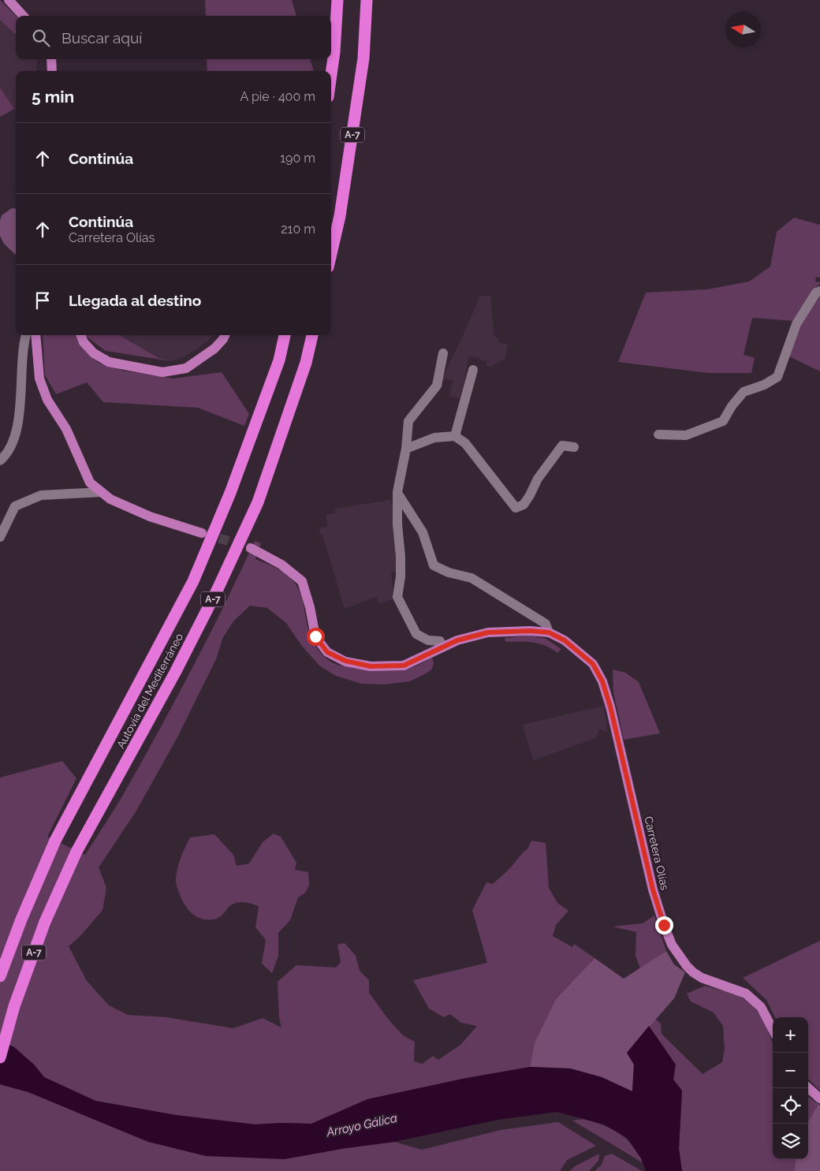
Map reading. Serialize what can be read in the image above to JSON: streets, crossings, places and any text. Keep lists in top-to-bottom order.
{
  "streets": {
    "highway": ["A-7", "Autovía del Mediterráneo"],
    "main road": ["Carretera Olías"]
  },
  "water": ["Arroyo Gálica"],
  "north": "left",
  "page": {
    "search": "Buscar aquí",
    "heading": ["5 min", "A pie · 400 m"],
    "list": [
      ["Continúa", "190 m"],
      ["Continúa", "Carretera Olías", "210 m"],
      "Llegada al destino"
    ],
    "map_buttons": ["+", "−"]
  }
}
